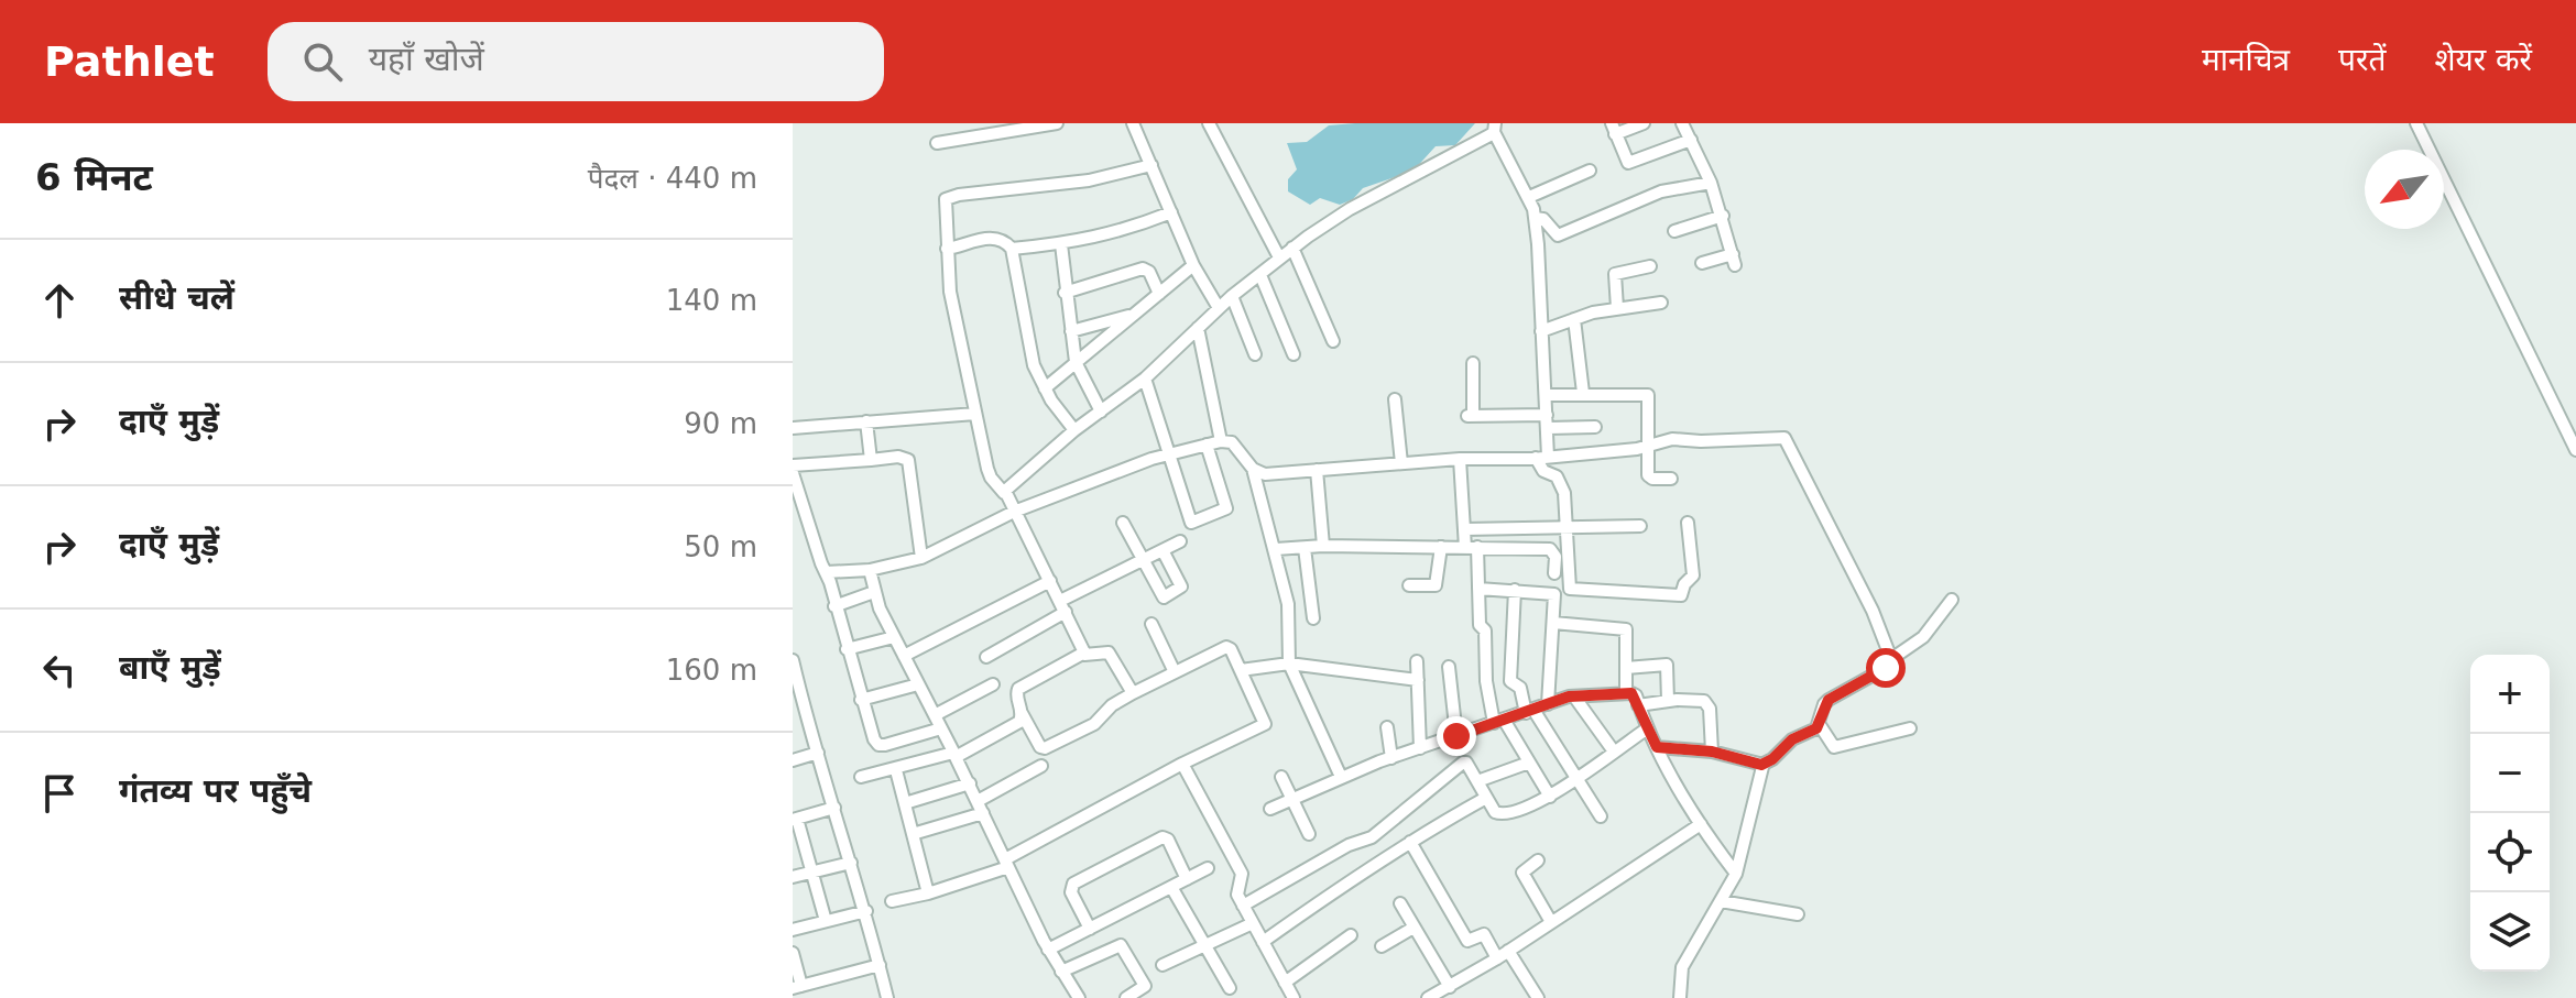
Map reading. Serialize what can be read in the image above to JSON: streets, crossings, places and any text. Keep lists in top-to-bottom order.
{
  "north": "bottom left",
  "page": {
    "header": "Pathlet",
    "search": "यहाँ खोजें",
    "nav": ["मानचित्र", "परतें", "शेयर करें"],
    "heading": ["6 मिनट", "पैदल · 440 m"],
    "list": [
      ["सीधे चलें", "140 m"],
      ["दाएँ मुड़ें", "90 m"],
      ["दाएँ मुड़ें", "50 m"],
      ["बाएँ मुड़ें", "160 m"],
      "गंतव्य पर पहुँचे"
    ],
    "map_buttons": ["+", "−"]
  }
}
